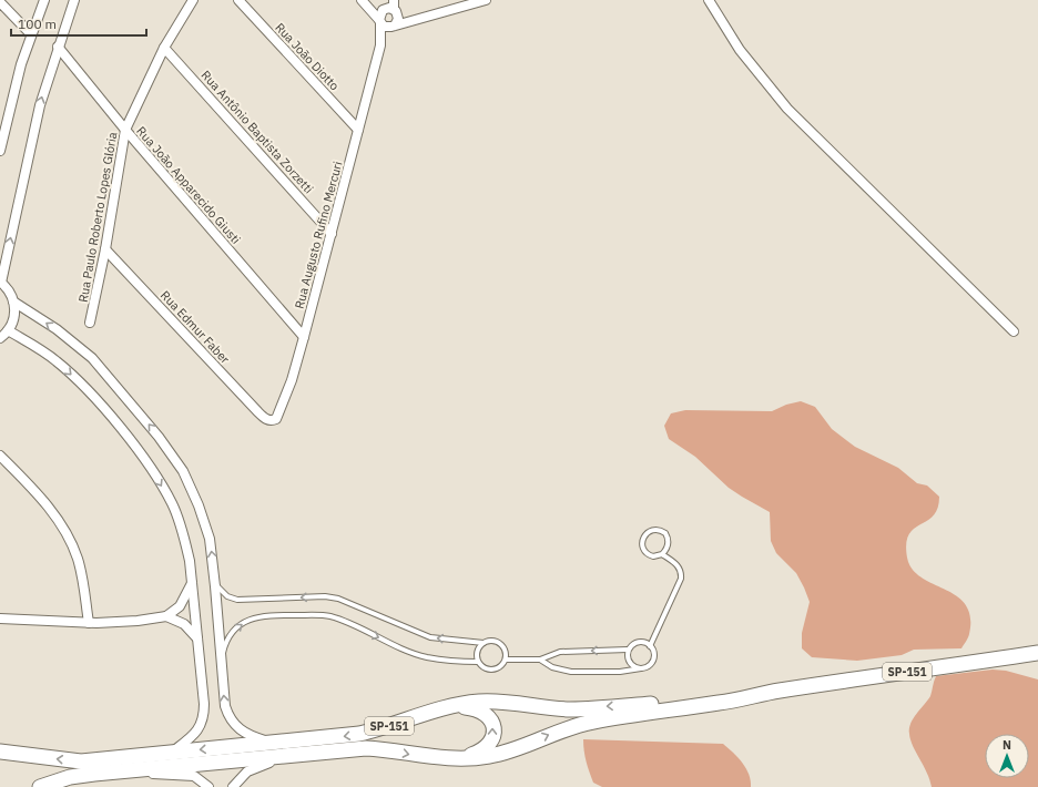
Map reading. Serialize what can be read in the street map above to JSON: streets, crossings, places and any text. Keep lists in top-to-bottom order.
{
  "streets": {
    "main road": ["SP-151"],
    "street": [
      "Rua João Diotto",
      "Rua Antônio Baptista Zorzetti",
      "Rua João Apparecido Giusti",
      "Rua Paulo Roberto Lopes Glória",
      "Rua Augusto Rufino Mercuri",
      "Rua Edmur Faber"
    ]
  },
  "crossings": [
    ["Rua João Diotto", "Rua Augusto Rufino Mercuri"],
    ["Rua Antônio Baptista Zorzetti", "Rua Paulo Roberto Lopes Glória"],
    ["Rua Antônio Baptista Zorzetti", "Rua Augusto Rufino Mercuri"],
    ["Rua João Apparecido Giusti", "Rua Paulo Roberto Lopes Glória"],
    ["Rua João Apparecido Giusti", "Rua Augusto Rufino Mercuri"],
    ["Rua Paulo Roberto Lopes Glória", "Rua Edmur Faber"],
    ["Rua Augusto Rufino Mercuri", "Rua Edmur Faber"]
  ],
  "scale_bar": "100 m",
  "north": "top"
}
